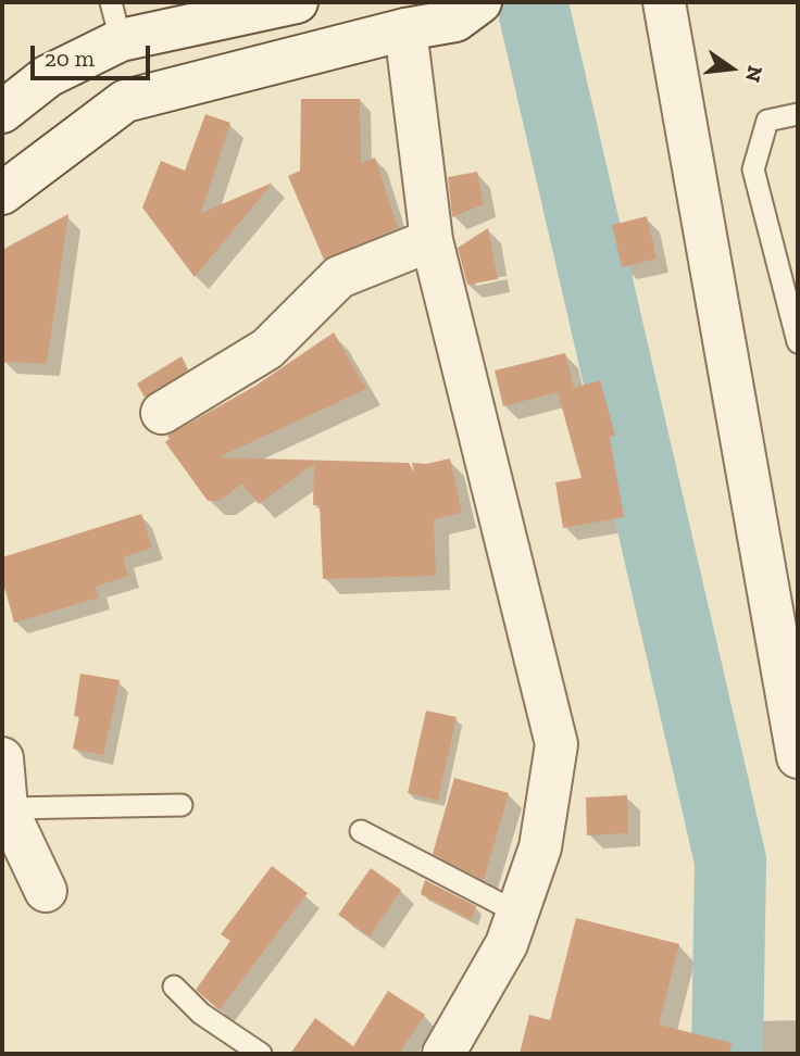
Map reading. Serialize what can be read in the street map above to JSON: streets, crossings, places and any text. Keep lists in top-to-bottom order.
{
  "scale_bar": "20 m",
  "north": "right"
}
